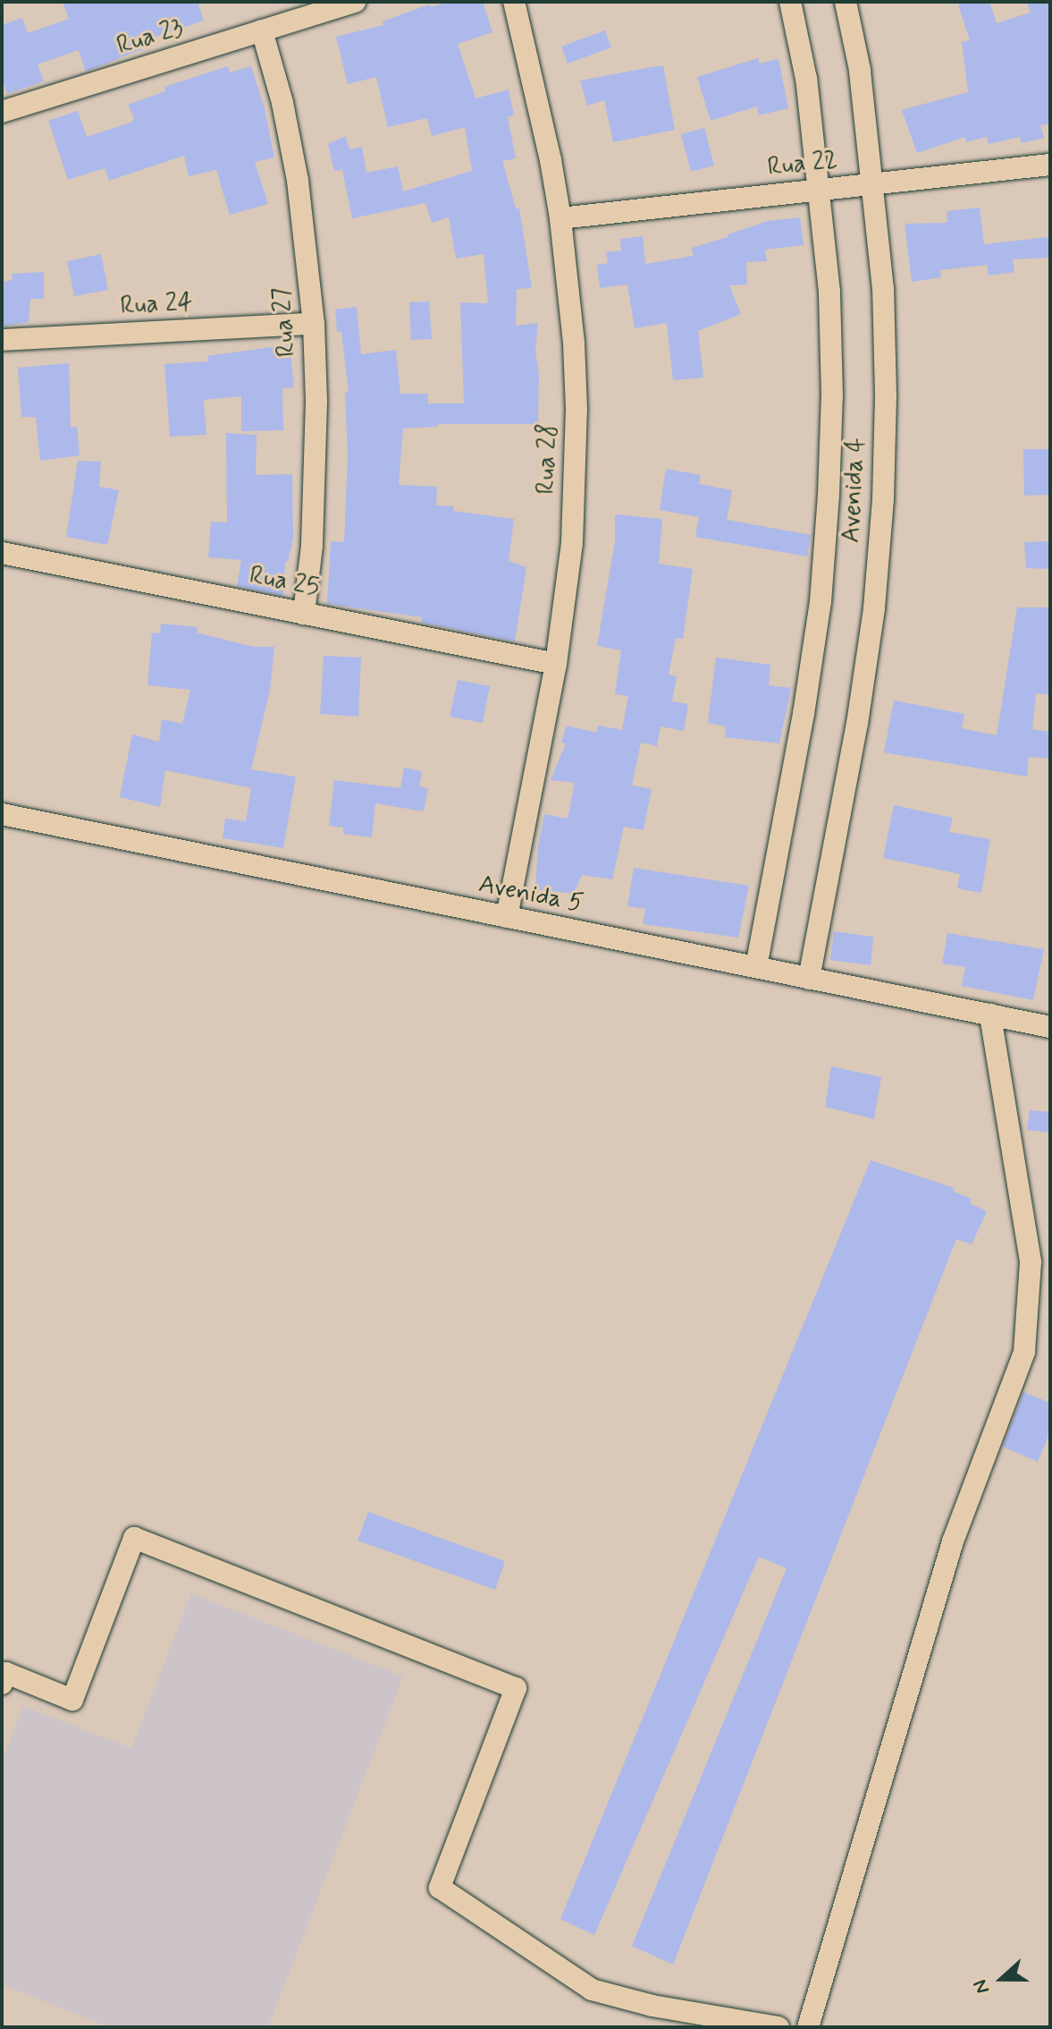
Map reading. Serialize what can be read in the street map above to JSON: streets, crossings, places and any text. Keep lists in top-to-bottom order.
{
  "streets": {
    "street": [
      "Rua 23",
      "Rua 22",
      "Rua 24",
      "Rua 27",
      "Rua 28",
      "Avenida 4",
      "Rua 25",
      "Avenida 5"
    ]
  },
  "crossings": [
    ["Rua 23", "Rua 27"],
    ["Rua 22", "Rua 28"],
    ["Rua 22", "Avenida 4"],
    ["Rua 24", "Rua 27"],
    ["Rua 27", "Rua 25"],
    ["Rua 28", "Rua 25"],
    ["Rua 28", "Avenida 5"],
    ["Avenida 4", "Avenida 5"]
  ],
  "north": "left"
}
